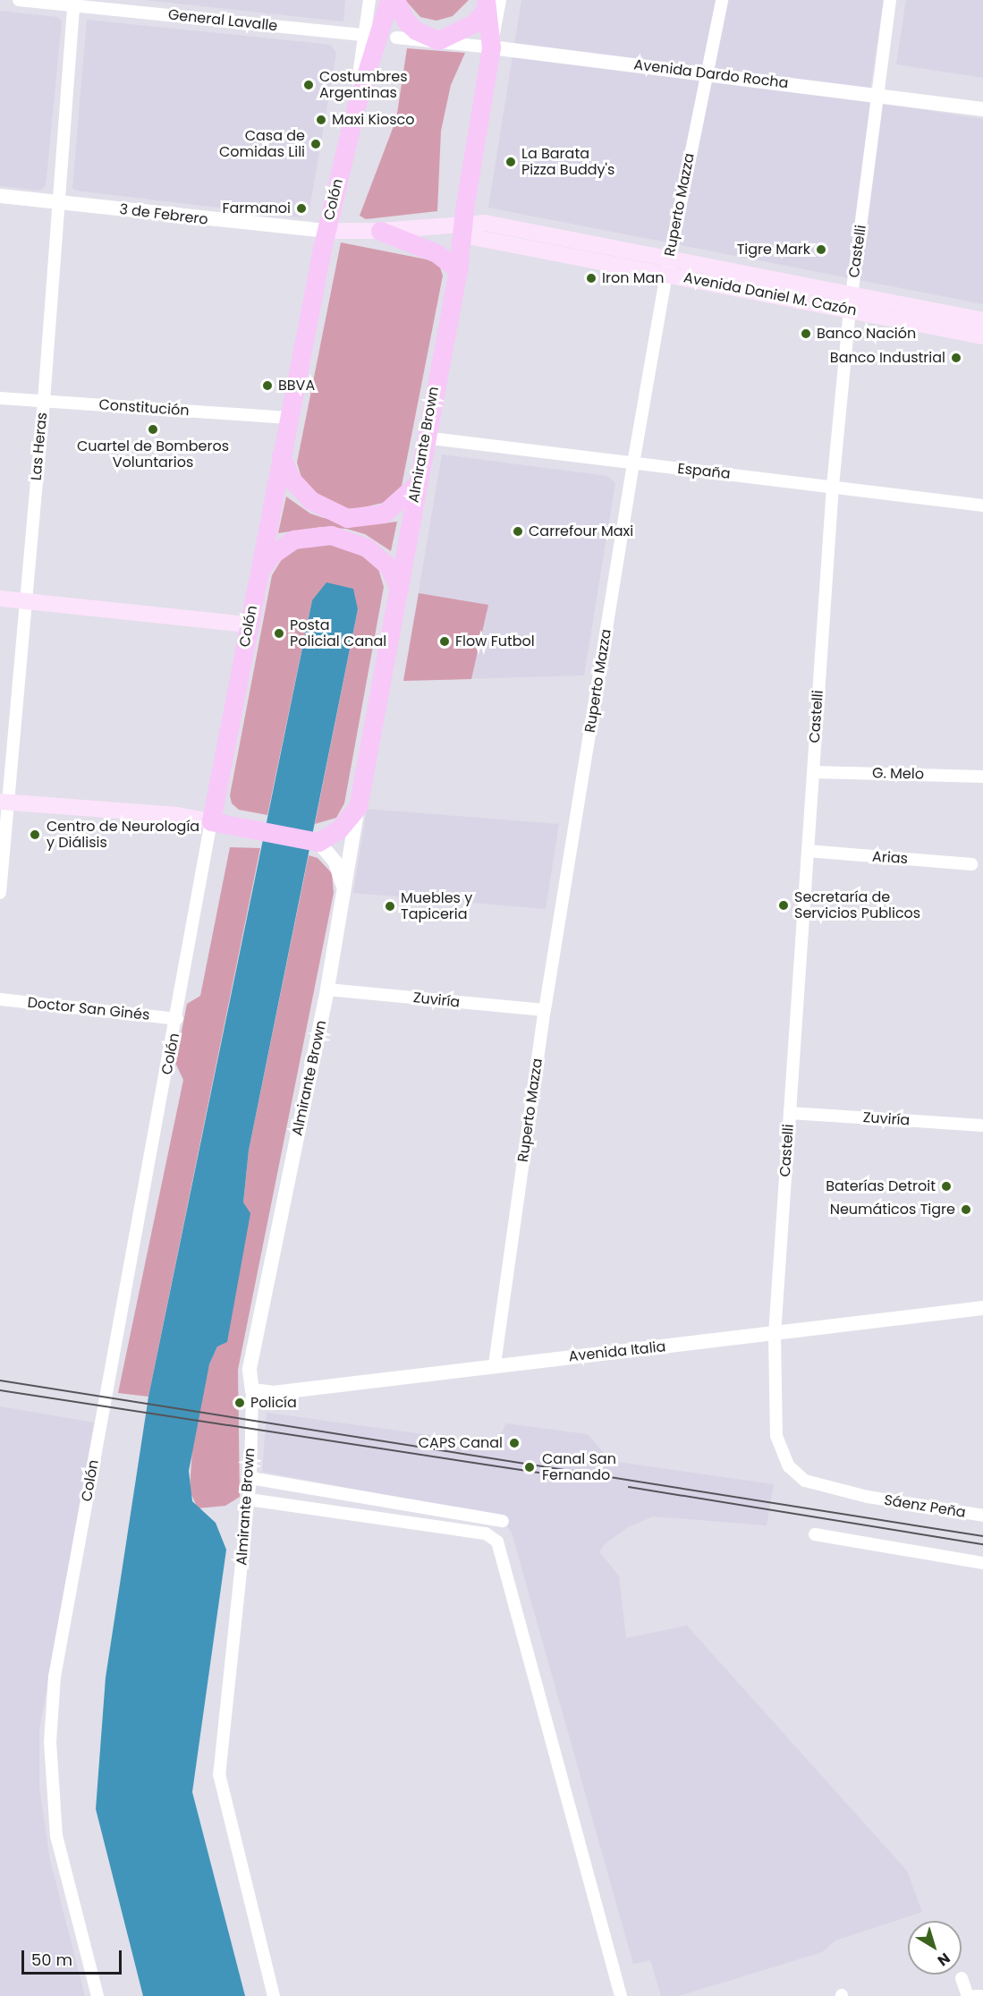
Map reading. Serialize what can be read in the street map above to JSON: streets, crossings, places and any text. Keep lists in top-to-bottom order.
{
  "streets": {
    "main road": ["Colón", "Avenida Daniel M. Cazón", "Almirante Brown"],
    "street": [
      "General Lavalle",
      "Avenida Dardo Rocha",
      "Ruperto Mazza",
      "3 de Febrero",
      "Castelli",
      "Constitución",
      "Las Heras",
      "España",
      "G. Melo",
      "Arias",
      "Zuviría",
      "Doctor San Ginés",
      "Avenida Italia",
      "Sáenz Peña"
    ]
  },
  "crossings": [
    ["General Lavalle", "Colón"],
    ["General Lavalle", "Las Heras"],
    ["Avenida Dardo Rocha", "Ruperto Mazza"],
    ["Avenida Dardo Rocha", "Castelli"],
    ["Avenida Dardo Rocha", "Almirante Brown"],
    ["Colón", "3 de Febrero"],
    ["Colón", "Avenida Daniel M. Cazón"],
    ["Colón", "Constitución"],
    ["Colón", "Doctor San Ginés"],
    ["Ruperto Mazza", "Avenida Daniel M. Cazón"],
    ["Ruperto Mazza", "España"],
    ["Ruperto Mazza", "Zuviría"],
    ["Ruperto Mazza", "Avenida Italia"],
    ["3 de Febrero", "Avenida Daniel M. Cazón"],
    ["3 de Febrero", "Las Heras"],
    ["Castelli", "Avenida Daniel M. Cazón"],
    ["Castelli", "España"],
    ["Castelli", "G. Melo"],
    ["Castelli", "Arias"],
    ["Castelli", "Zuviría"],
    ["Castelli", "Avenida Italia"],
    ["Castelli", "Sáenz Peña"],
    ["Avenida Daniel M. Cazón", "Almirante Brown"],
    ["Constitución", "Las Heras"],
    ["Almirante Brown", "España"],
    ["Almirante Brown", "Zuviría"],
    ["Almirante Brown", "Avenida Italia"]
  ],
  "places": [
    "Costumbres Argentinas",
    "Maxi Kiosco",
    "Casa de Comidas Lili",
    "La Barata Pizza Buddy's",
    "Farmanoi",
    "Tigre Mark",
    "Iron Man",
    "Banco Nación",
    "Banco Industrial",
    "BBVA",
    "Cuartel de Bomberos Voluntarios",
    "Carrefour Maxi",
    "Posta Policial Canal",
    "Flow Futbol",
    "Centro de Neurología y Diálisis",
    "Secretaría de Servicios Publicos",
    "Muebles y Tapiceria",
    "Baterías Detroit",
    "Neumáticos Tigre",
    "Policía",
    "CAPS Canal",
    "Canal San Fernando"
  ],
  "scale_bar": "50 m",
  "north": "bottom right"
}
